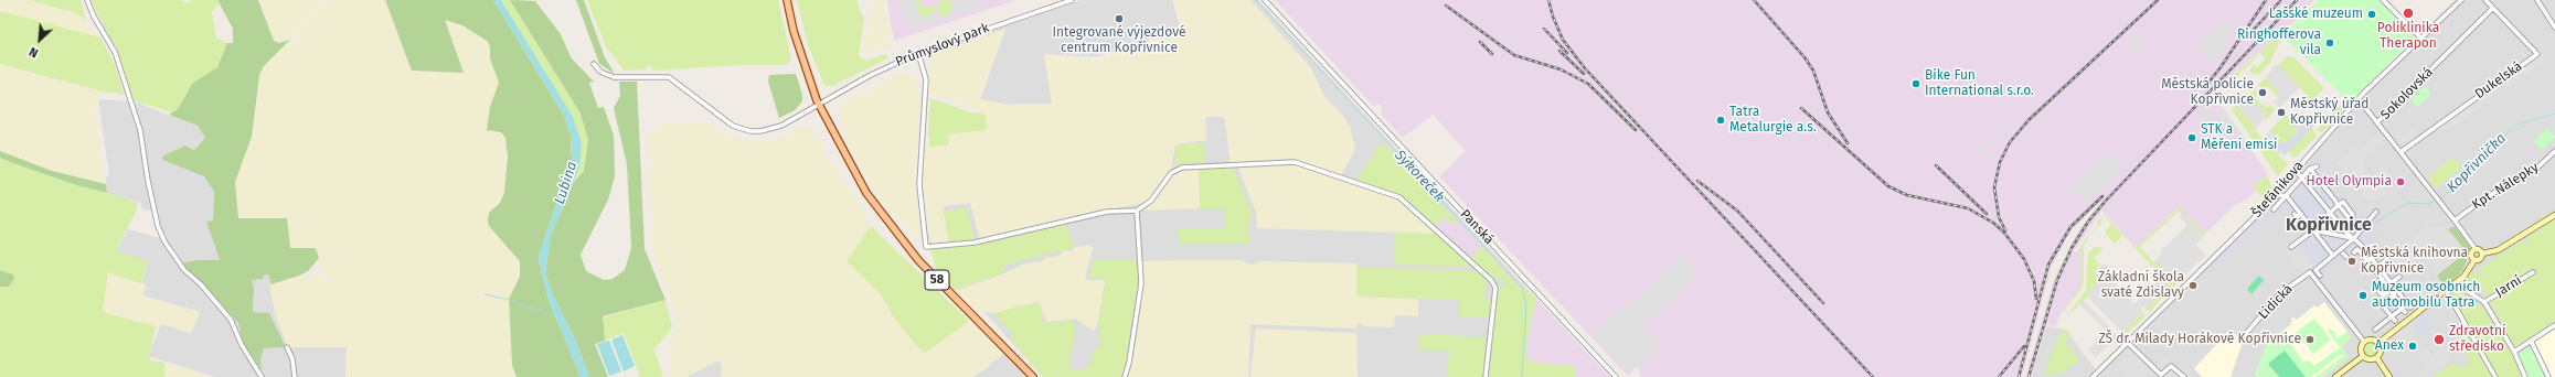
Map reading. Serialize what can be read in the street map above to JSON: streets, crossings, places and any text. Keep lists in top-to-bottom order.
{
  "streets": {
    "main road": ["58"],
    "street": [
      "Průmyslový park",
      "Dukelská",
      "Sokolovská",
      "Kpt. Nálepky",
      "Štefánikova",
      "Panská",
      "Jarní",
      "Lidická"
    ]
  },
  "crossings": [
    ["Průmyslový park", "58"],
    ["Dukelská", "Sokolovská"]
  ],
  "districts": ["Kopřivnice"],
  "water": ["Kopřivnička", "Sýkoreček", "Lubina"],
  "places": [
    "Poliklinika Therapon",
    "Lašské muzeum",
    "Integrované výjezdové centrum Kopřivnice",
    "Ringhofferova vila",
    "Bike Fun International s.r.o.",
    "Městská policie Kopřivnice",
    "Městský úřad Kopřivnice",
    "Tatra Metalurgie a.s.",
    "STK a Měření emisí",
    "Hotel Olympia",
    "Městská knihovna Kopřivnice",
    "Základní škola svaté Zdislavy",
    "Muzeum osobních automobilů Tatra",
    "ZŠ dr. Milady Horákové Kopřivnice",
    "Zdravotní středisko",
    "Anex"
  ],
  "north": "bottom left"
}
